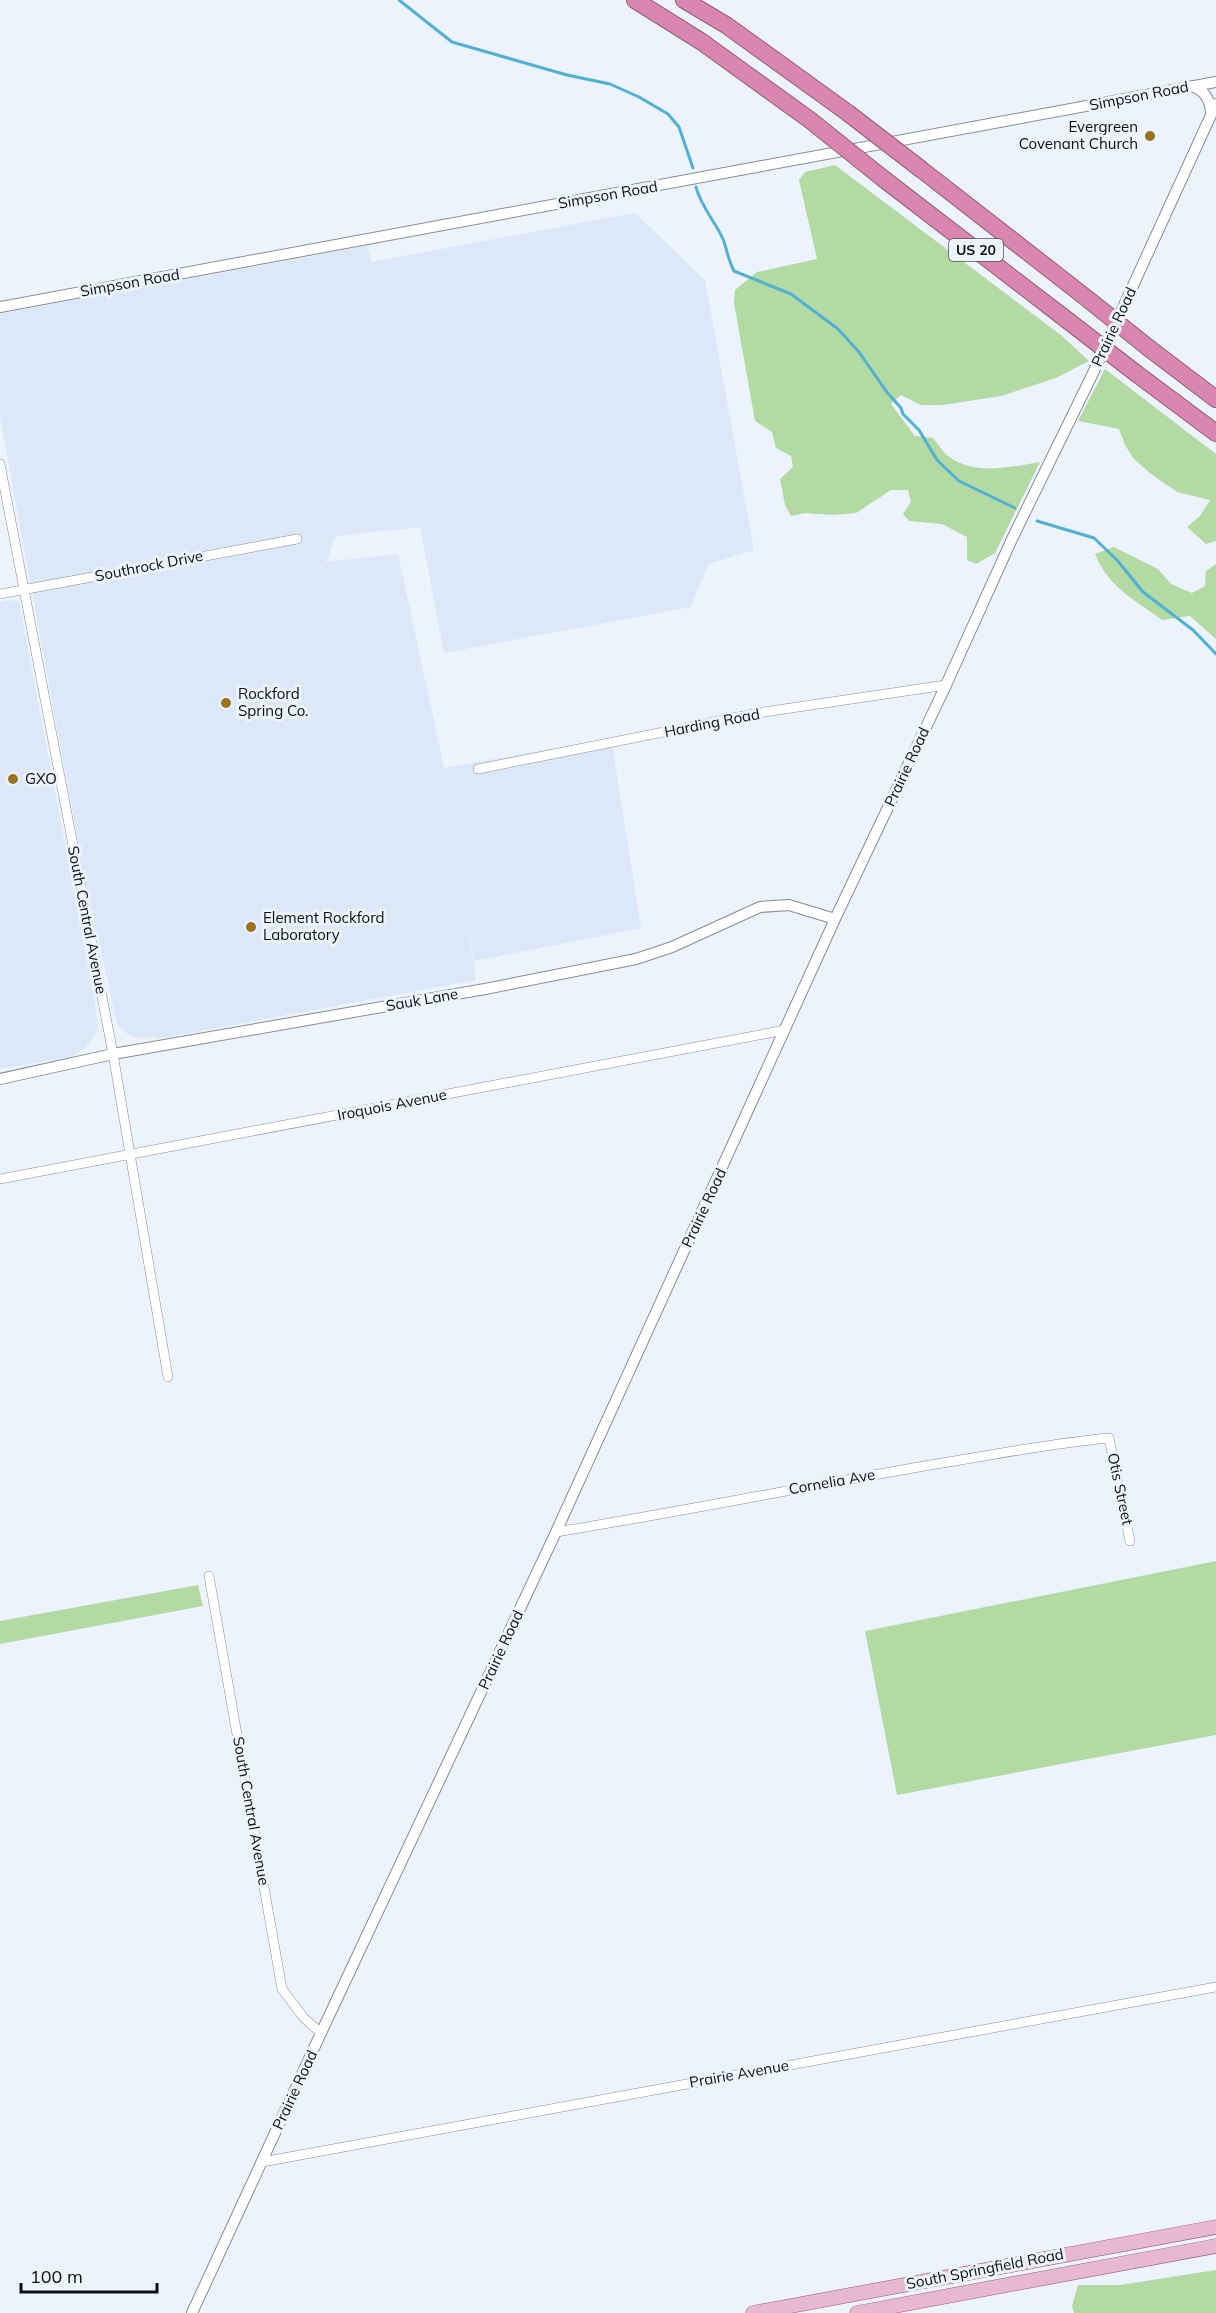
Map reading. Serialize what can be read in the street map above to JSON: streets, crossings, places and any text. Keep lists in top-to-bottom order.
{
  "streets": {
    "highway": ["US 20"],
    "main road": ["South Springfield Road"],
    "street": [
      "Simpson Road",
      "Prairie Road",
      "Southrock Drive",
      "Harding Road",
      "South Central Avenue",
      "Sauk Lane",
      "Iroquois Avenue",
      "Cornelia Ave",
      "Otis Street",
      "Prairie Avenue"
    ]
  },
  "crossings": [
    ["Prairie Road", "Harding Road"],
    ["Prairie Road", "South Central Avenue"],
    ["Prairie Road", "Sauk Lane"],
    ["Prairie Road", "Iroquois Avenue"],
    ["Prairie Road", "Cornelia Ave"],
    ["Prairie Road", "Prairie Avenue"],
    ["Southrock Drive", "South Central Avenue"],
    ["South Central Avenue", "Sauk Lane"],
    ["South Central Avenue", "Iroquois Avenue"],
    ["Cornelia Ave", "Otis Street"]
  ],
  "places": [
    "Evergreen Covenant Church",
    "Rockford Spring Co.",
    "GXO",
    "Element Rockford Laboratory"
  ],
  "scale_bar": "100 m"
}
